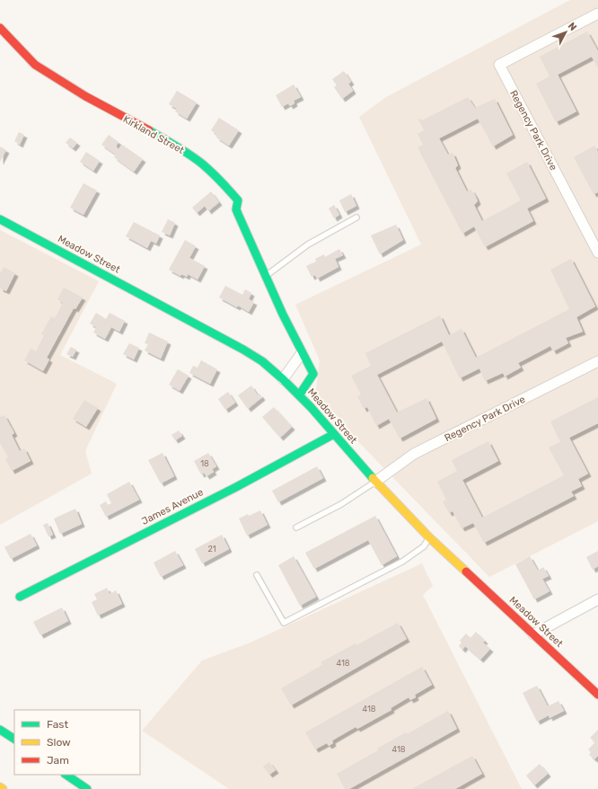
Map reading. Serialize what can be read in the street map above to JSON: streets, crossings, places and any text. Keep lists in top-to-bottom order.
{
  "streets": {
    "main road": ["Kirkland Street", "Meadow Street", "James Avenue"],
    "street": ["Regency Park Drive"]
  },
  "crossings": [
    ["Regency Park Drive", "Meadow Street"],
    ["Kirkland Street", "Meadow Street"],
    ["Meadow Street", "James Avenue"]
  ],
  "house_numbers": [
    "18",
    "21",
    "418",
    "418",
    "418"
  ],
  "legend": ["Fast", "Slow", "Jam"],
  "north": "top right"
}
